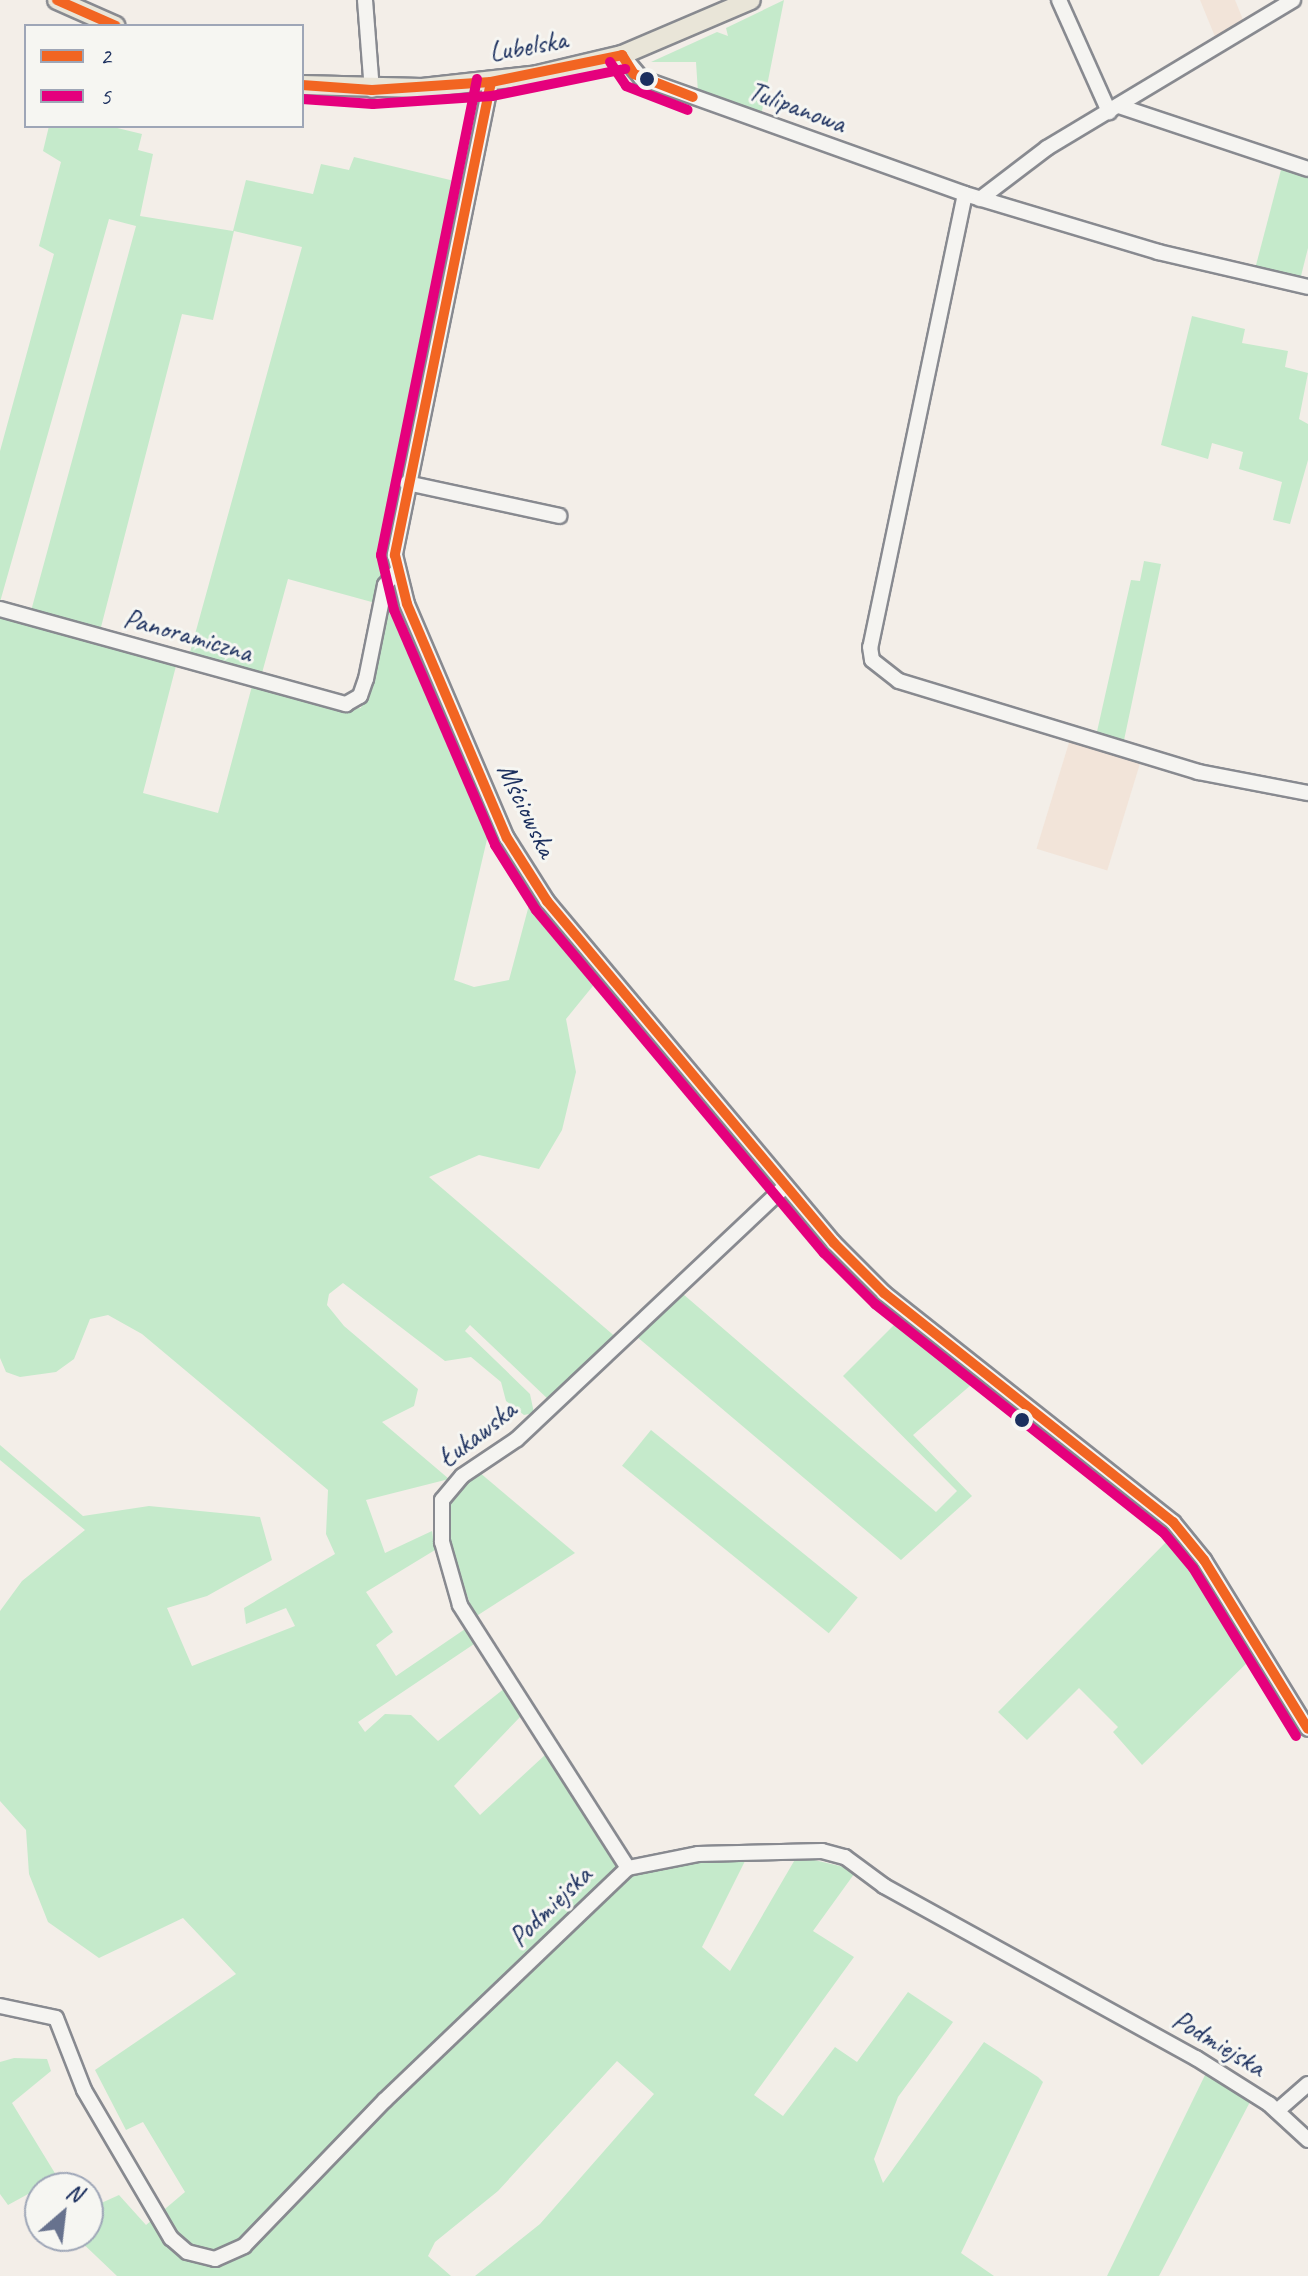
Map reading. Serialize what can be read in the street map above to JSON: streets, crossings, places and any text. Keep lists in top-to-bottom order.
{
  "streets": {
    "main road": ["Lubelska"],
    "street": [
      "Tulipanowa",
      "Panoramiczna",
      "Mściowska",
      "Łukawska",
      "Podmiejska"
    ]
  },
  "crossings": [
    ["Lubelska", "Tulipanowa"],
    ["Lubelska", "Mściowska"],
    ["Panoramiczna", "Mściowska"],
    ["Mściowska", "Łukawska"],
    ["Łukawska", "Podmiejska"]
  ],
  "lines": ["transit line 2", "transit line 5"],
  "legend": ["2", "5"],
  "north": "top right"
}
